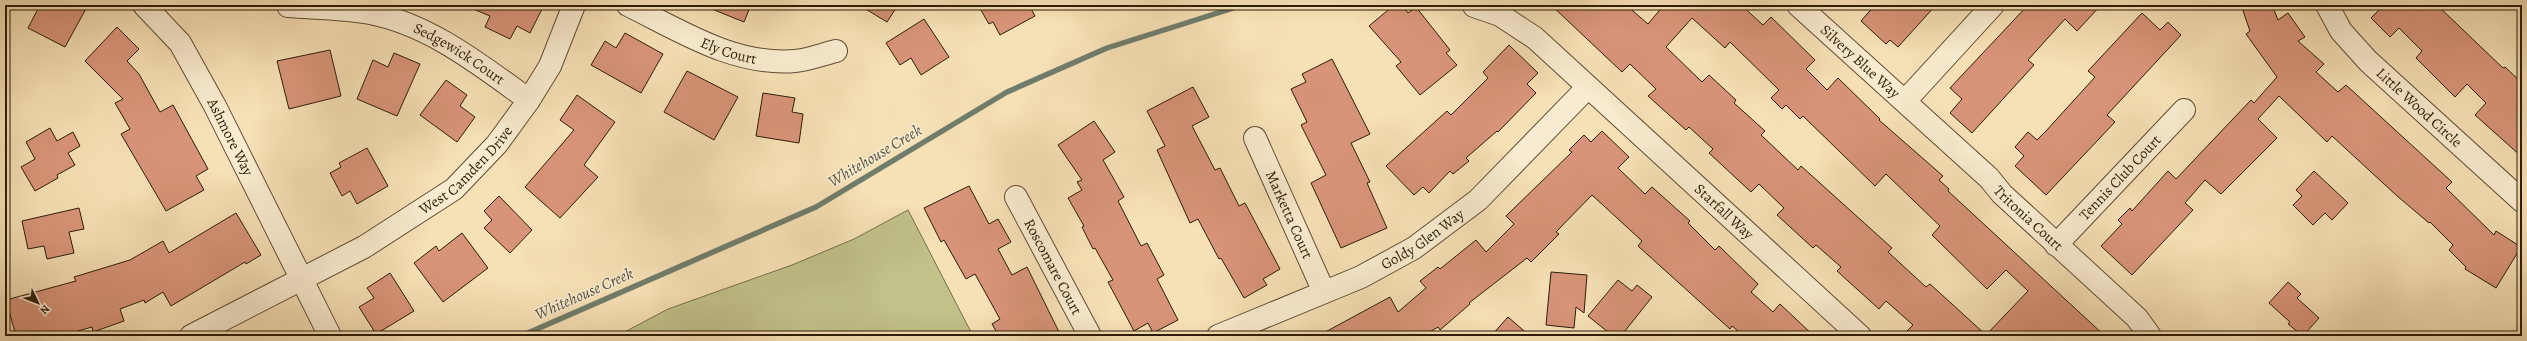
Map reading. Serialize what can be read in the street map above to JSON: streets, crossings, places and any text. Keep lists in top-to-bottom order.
{
  "streets": {
    "street": [
      "Ely Court",
      "Sedgewick Court",
      "Silvery Blue Way",
      "Little Wood Circle",
      "Ashmore Way",
      "West Camden Drive",
      "Tennis Club Court",
      "Starfall Way",
      "Marketta Court",
      "Tritonia Court",
      "Goldy Glen Way",
      "Roscomare Court"
    ]
  },
  "crossings": [
    ["Sedgewick Court", "West Camden Drive"],
    ["Silvery Blue Way", "Tritonia Court"],
    ["Ashmore Way", "West Camden Drive"],
    ["Tennis Club Court", "Tritonia Court"],
    ["Starfall Way", "Goldy Glen Way"],
    ["Marketta Court", "Goldy Glen Way"]
  ],
  "water": ["Whitehouse Creek"],
  "north": "bottom right"
}
